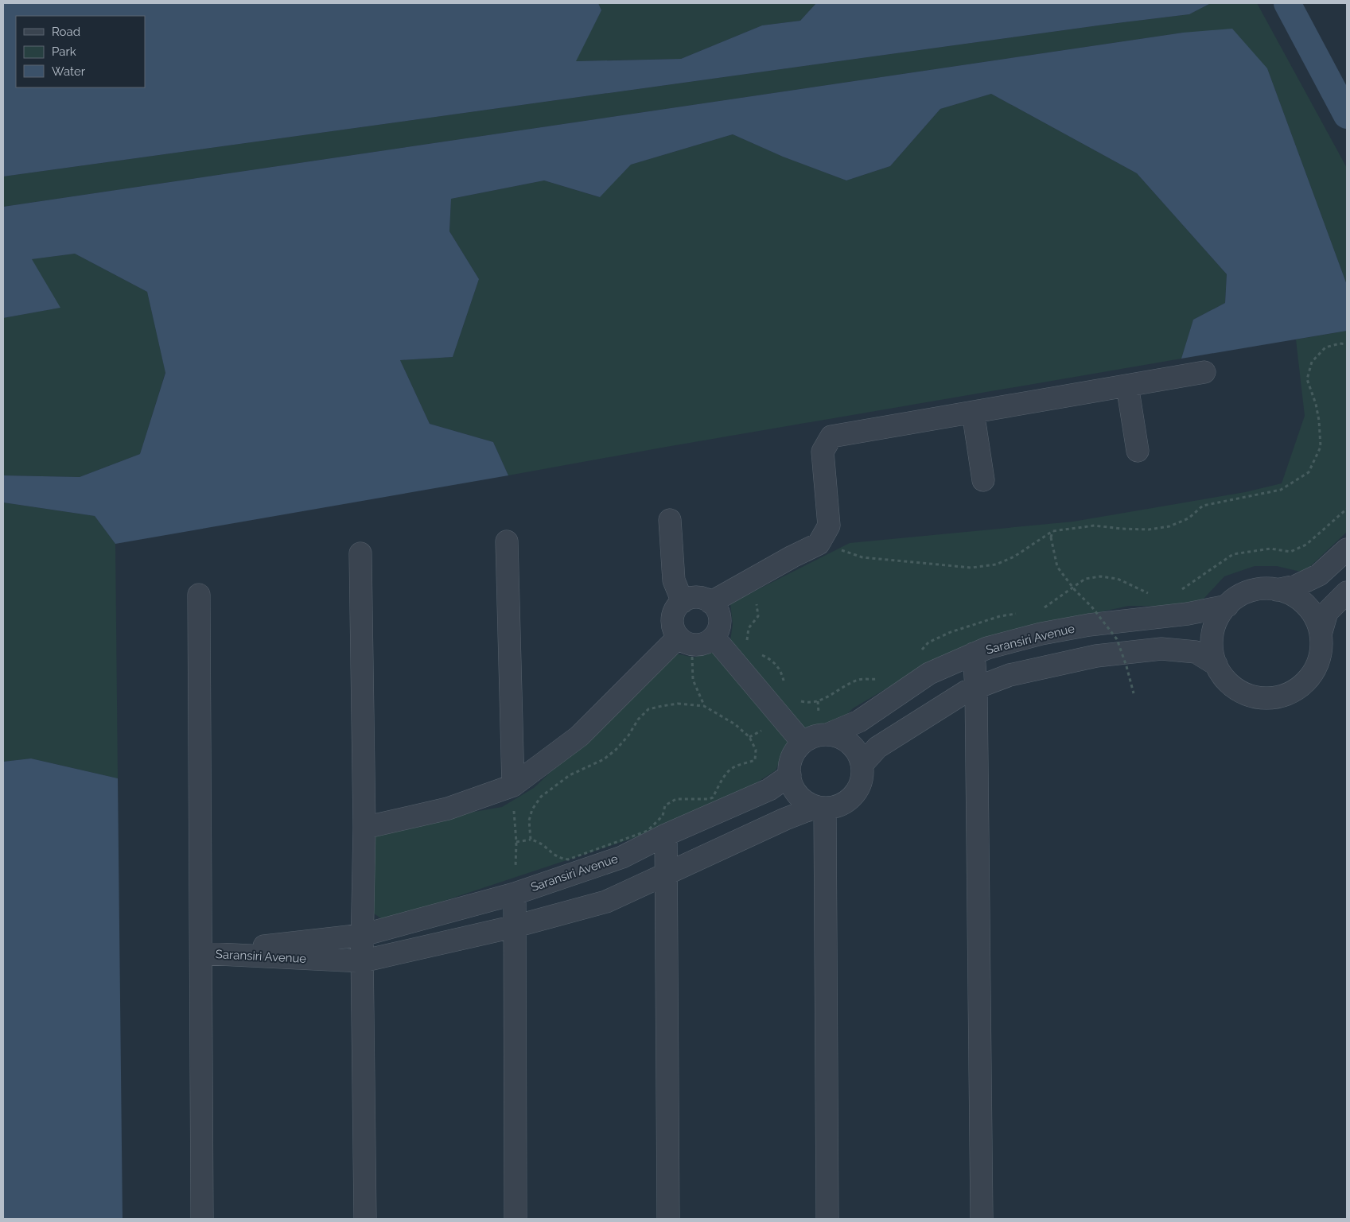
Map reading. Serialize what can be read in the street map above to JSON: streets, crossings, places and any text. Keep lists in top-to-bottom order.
{
  "streets": {
    "street": ["Saransiri Avenue"]
  },
  "legend": ["Road", "Park", "Water"]
}
